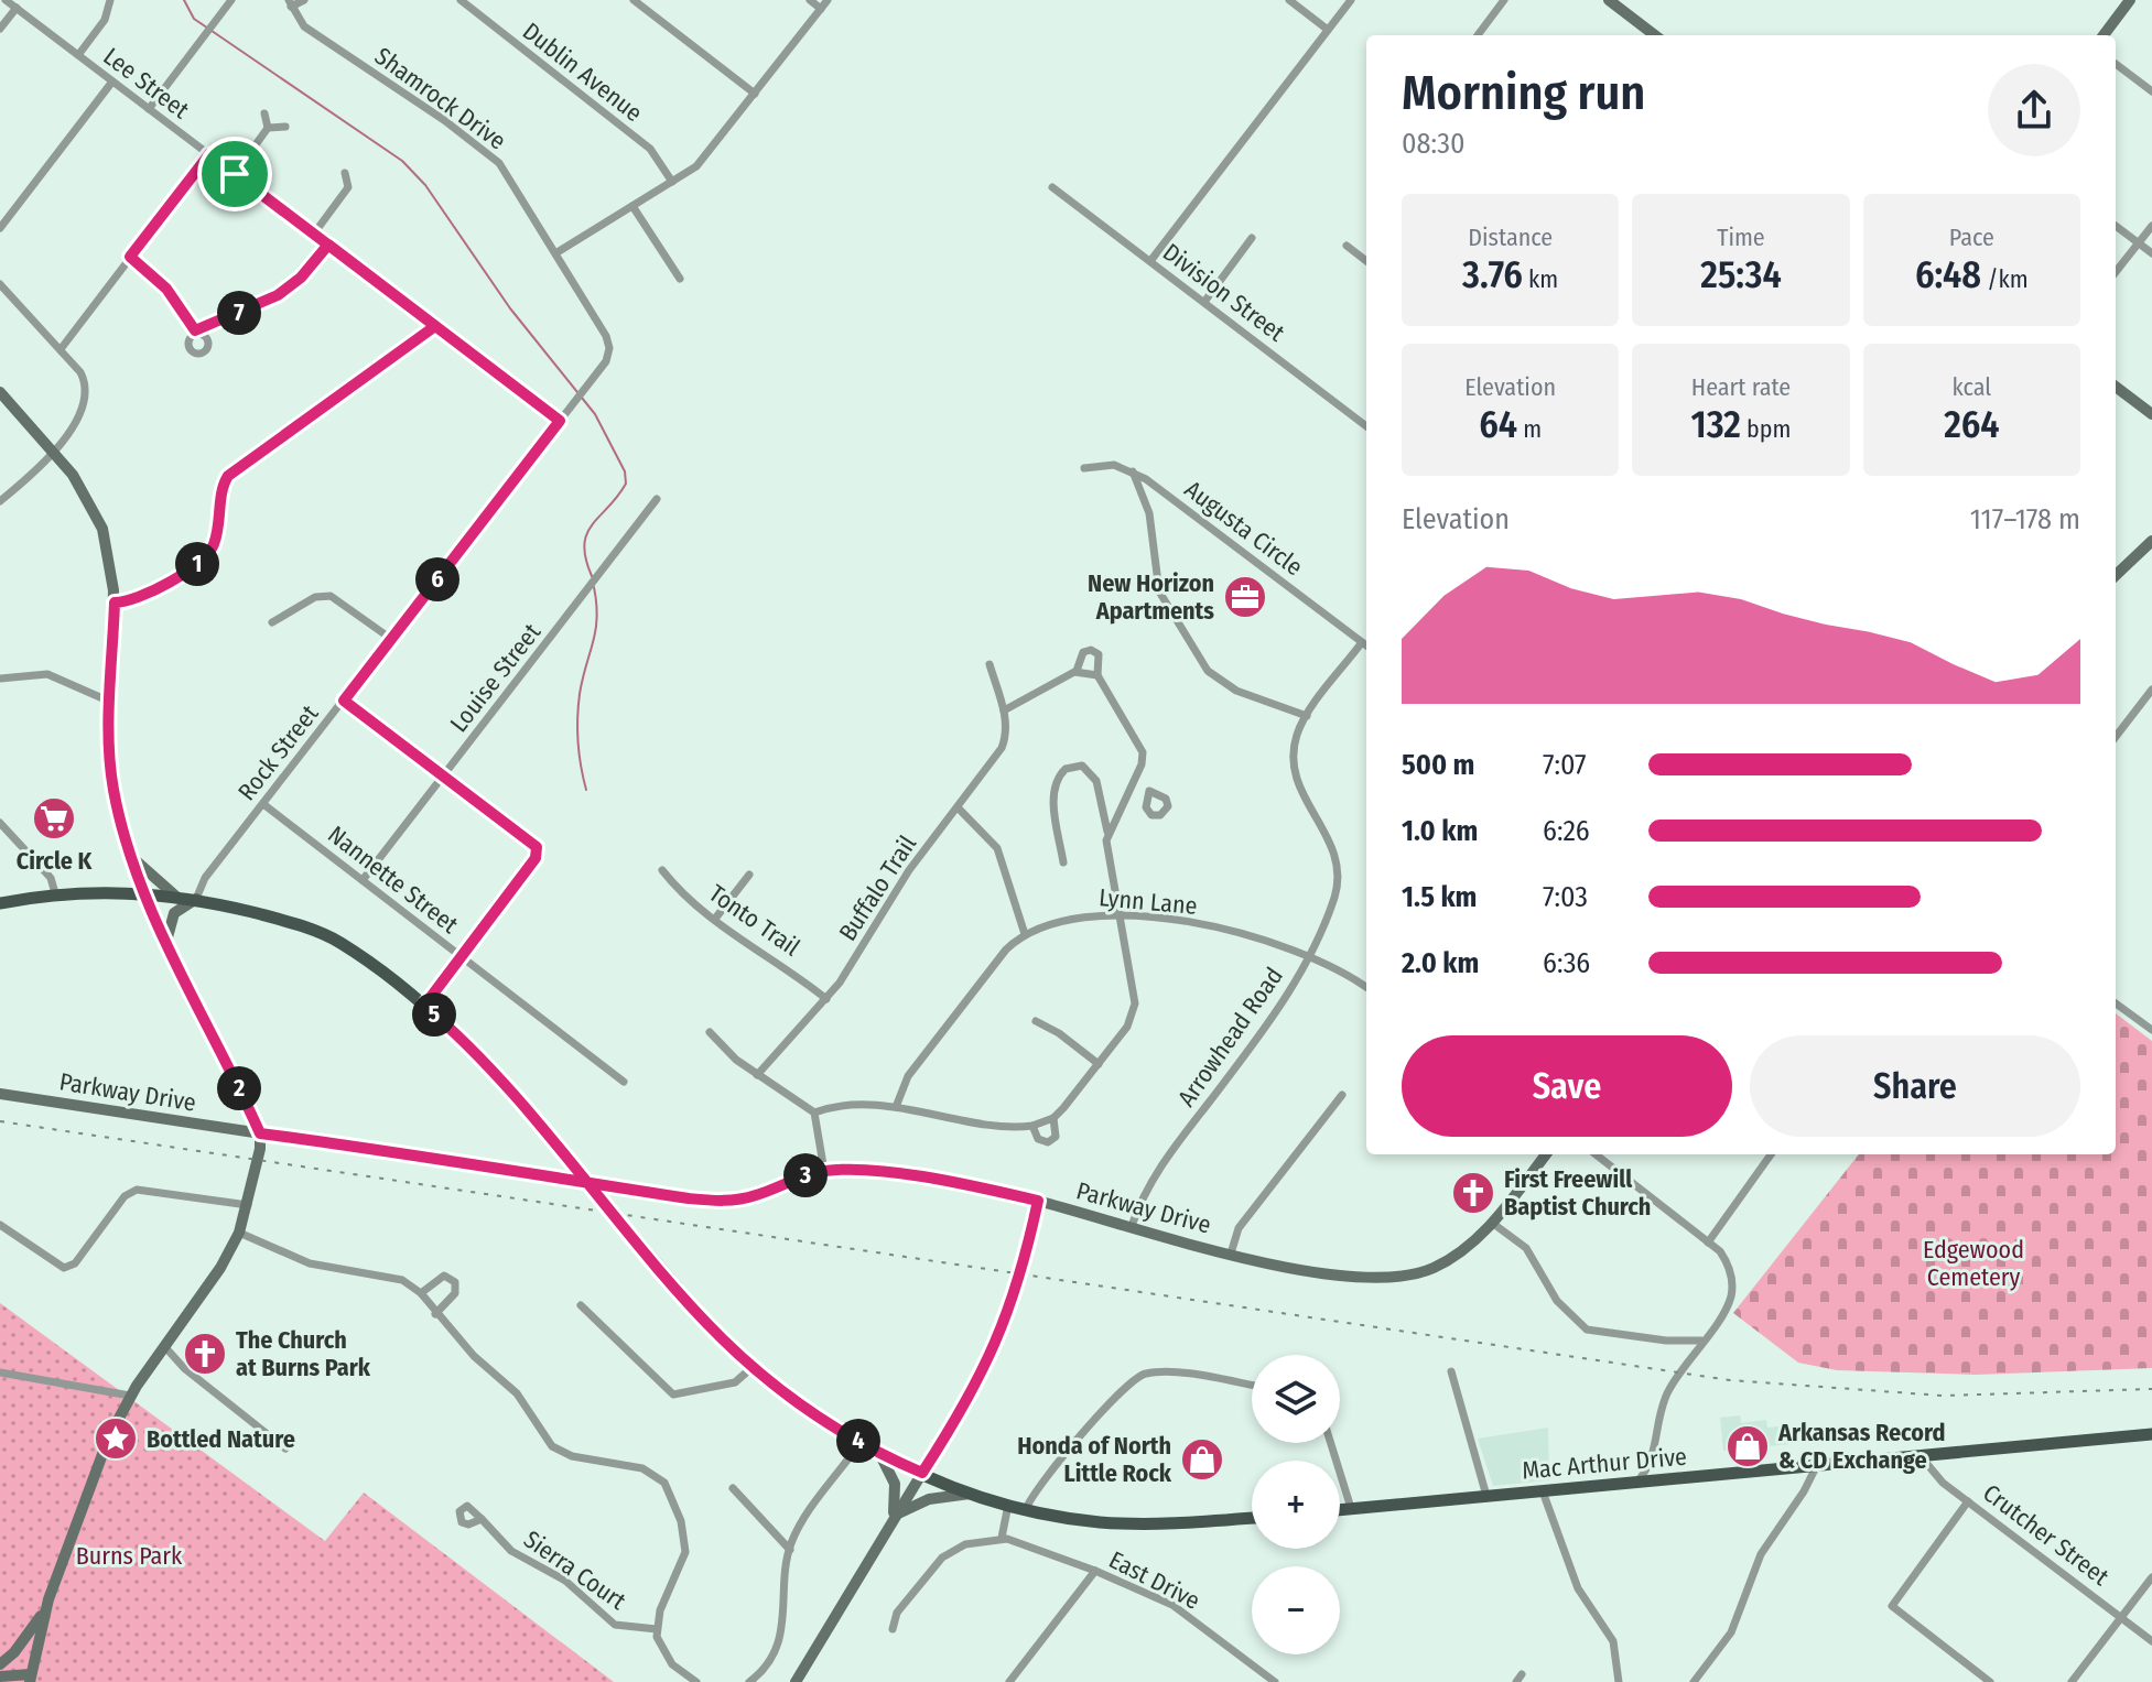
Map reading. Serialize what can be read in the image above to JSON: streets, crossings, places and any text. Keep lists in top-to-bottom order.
{
  "streets": {
    "main road": ["Mac Arthur Drive"],
    "street": [
      "Dublin Avenue",
      "Lee Street",
      "Shamrock Drive",
      "Division Street",
      "Augusta Circle",
      "Louise Street",
      "Rock Street",
      "Nannette Street",
      "Buffalo Trail",
      "Lynn Lane",
      "Tonto Trail",
      "Arrowhead Road",
      "Parkway Drive",
      "Crutcher Street",
      "Sierra Court",
      "East Drive"
    ]
  },
  "crossings": [
    ["Lee Street", "Rock Street"],
    ["Shamrock Drive", "Rock Street"],
    ["Augusta Circle", "Arrowhead Road"],
    ["Louise Street", "Nannette Street"],
    ["Rock Street", "Nannette Street"],
    ["Buffalo Trail", "Tonto Trail"],
    ["Lynn Lane", "Arrowhead Road"],
    ["Arrowhead Road", "Parkway Drive"],
    ["Mac Arthur Drive", "Crutcher Street"]
  ],
  "parks": ["Edgewood Cemetery", "Burns Park"],
  "places": {
    "office": ["New Horizon Apartments"],
    "supermarket": ["Circle K"],
    "church": ["First Freewill Baptist Church", "The Church at Burns Park"],
    "place": ["Bottled Nature"],
    "shop": ["Arkansas Record & CD Exchange", "Honda of North Little Rock"]
  },
  "page": {
    "heading": ["Morning run", "08:30"],
    "stats": [
      ["Distance", "3.76 km"],
      ["Time", "25:34"],
      ["Pace", "6:48 /km"],
      ["Elevation", "64 m"],
      ["Heart rate", "132 bpm"],
      ["kcal", "264"]
    ],
    "pins": [
      "7",
      "1",
      "6",
      "5",
      "2",
      "3",
      "4"
    ],
    "chart": ["Elevation", "117–178 m"],
    "list": [
      {
        "name": "500 m",
        "note": "7:07"
      },
      {
        "name": "1.0 km",
        "note": "6:26"
      },
      {
        "name": "1.5 km",
        "note": "7:03"
      },
      {
        "name": "2.0 km",
        "note": "6:36"
      }
    ],
    "buttons": ["Save", "Share"],
    "map_buttons": ["+", "−"]
  }
}
